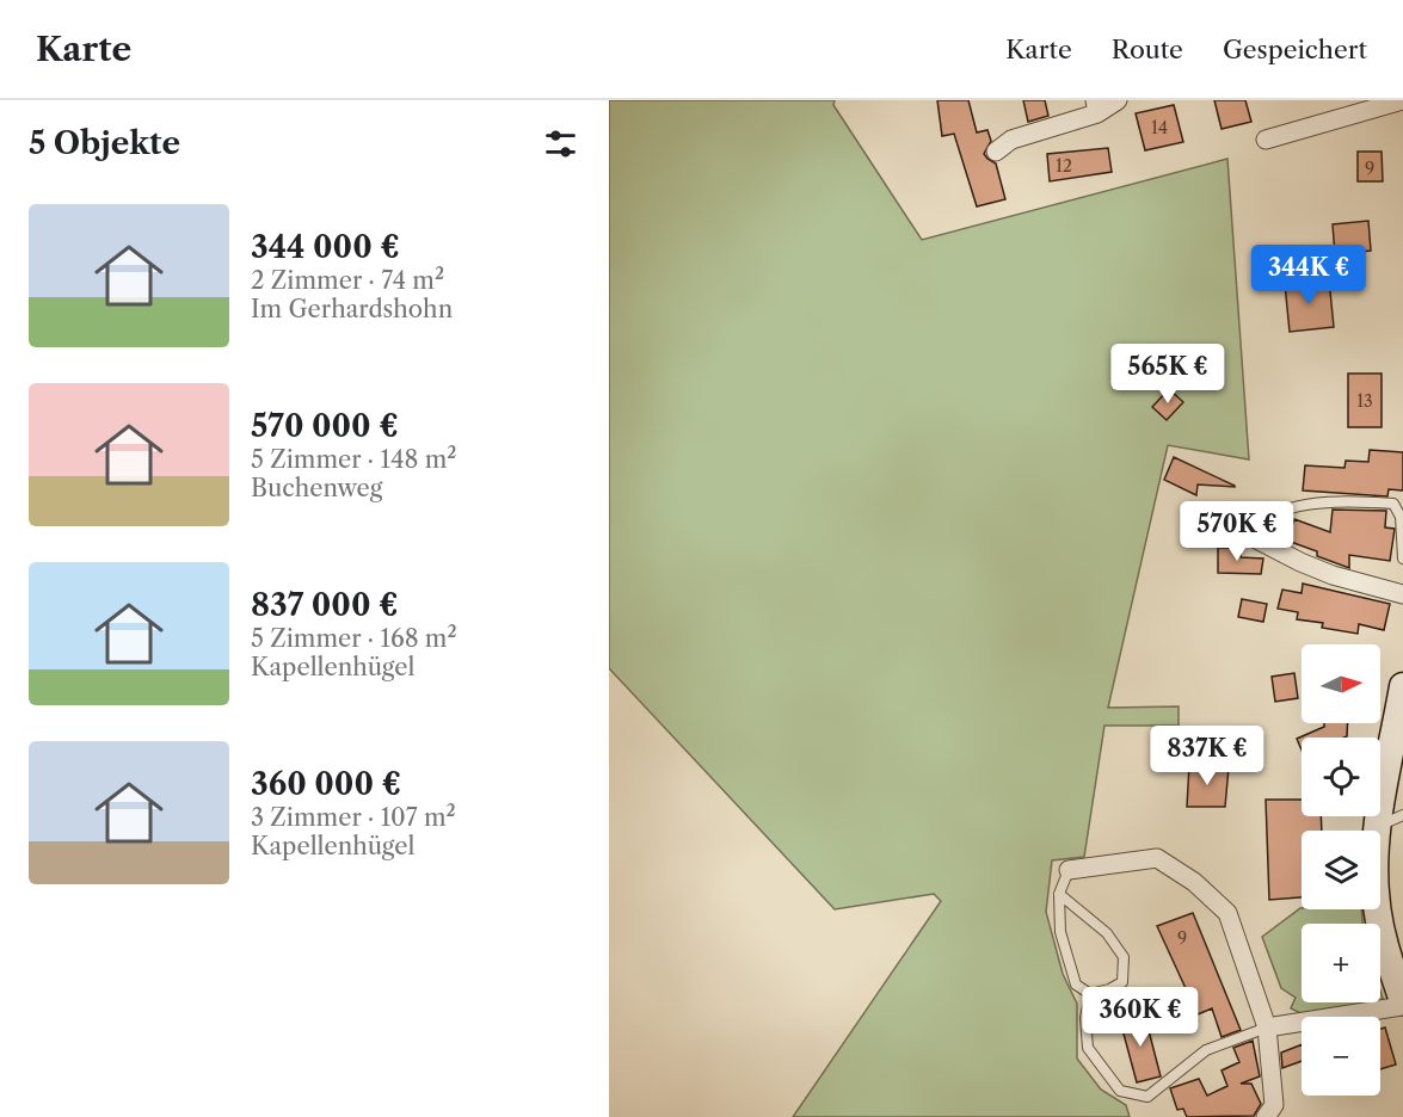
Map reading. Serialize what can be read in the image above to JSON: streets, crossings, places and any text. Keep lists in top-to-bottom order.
{
  "house_numbers": [
    "14",
    "12",
    "9",
    "13",
    "9"
  ],
  "north": "right",
  "page": {
    "header": "Karte",
    "nav": ["Karte", "Route", "Gespeichert"],
    "heading": "5 Objekte",
    "list": [
      {
        "name": "344 000 €",
        "note": "2 Zimmer · 74 m² · Im Gerhardshohn"
      },
      {
        "name": "570 000 €",
        "note": "5 Zimmer · 148 m² · Buchenweg"
      },
      {
        "name": "837 000 €",
        "note": "5 Zimmer · 168 m² · Kapellenhügel"
      },
      {
        "name": "360 000 €",
        "note": "3 Zimmer · 107 m² · Kapellenhügel"
      }
    ],
    "price": [
      "344K €",
      "565K €",
      "570K €",
      "837K €",
      "360K €"
    ],
    "map_buttons": ["+", "−"]
  }
}
